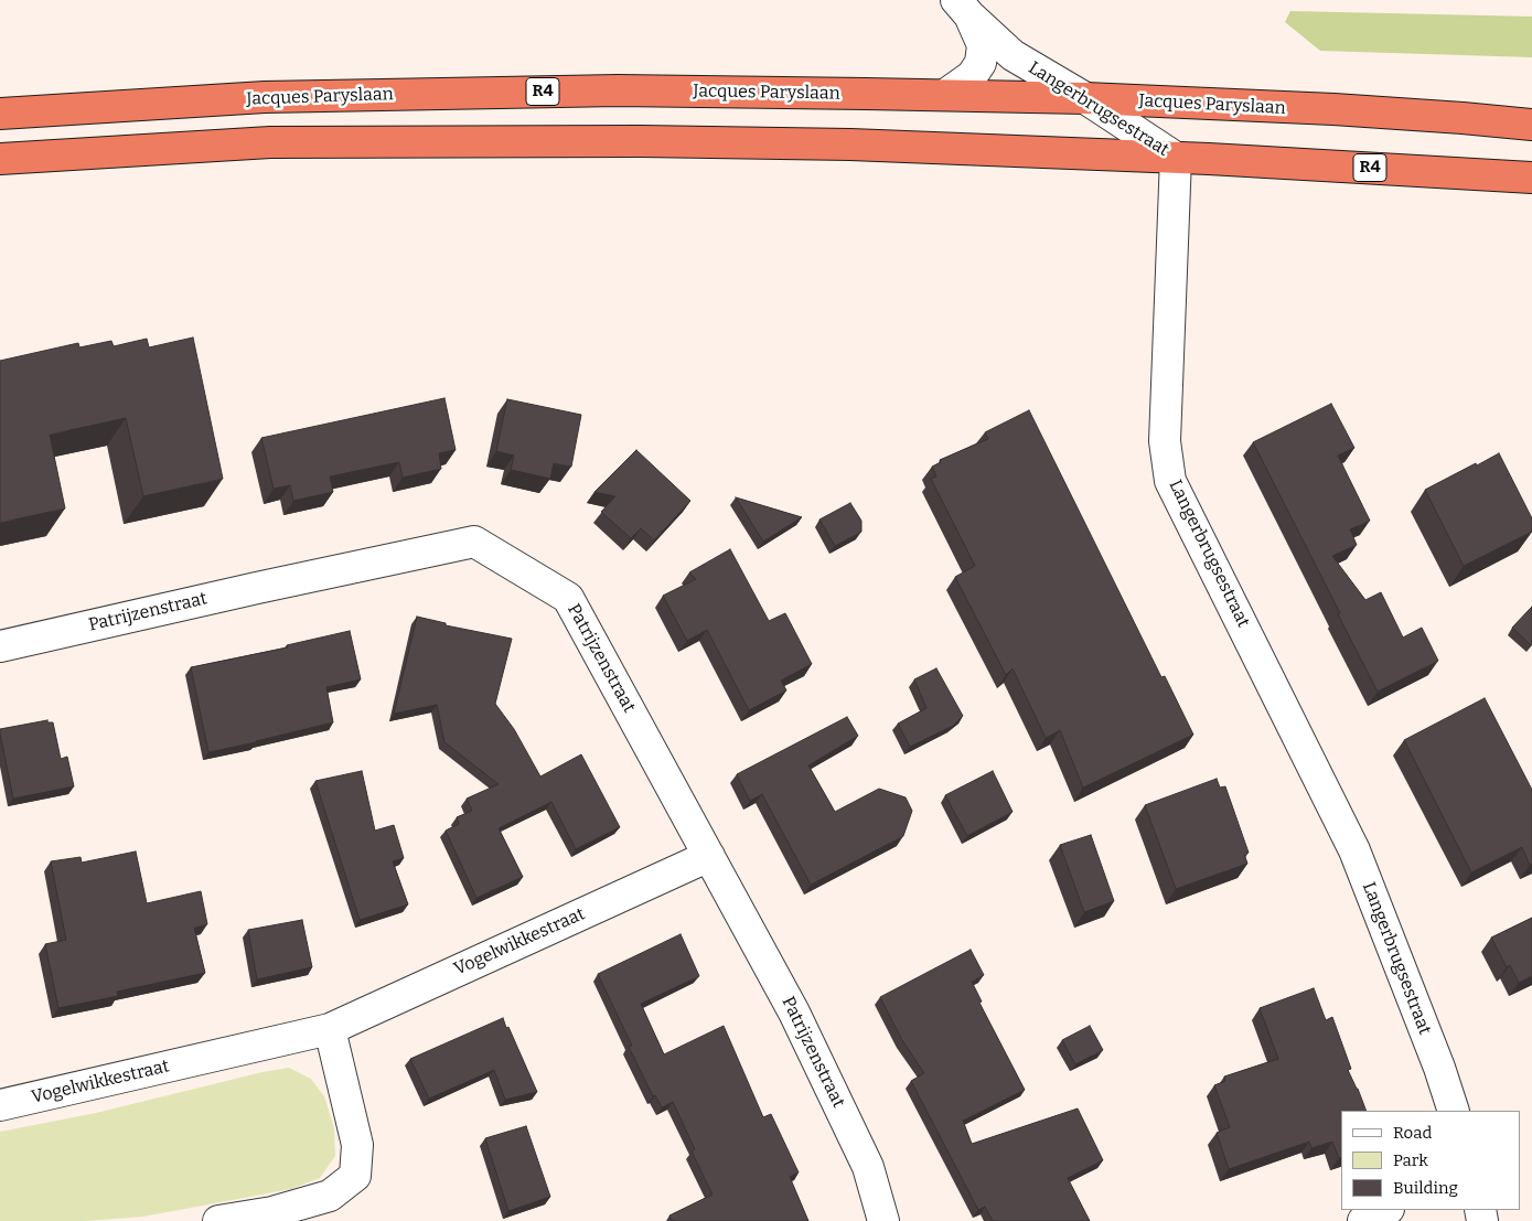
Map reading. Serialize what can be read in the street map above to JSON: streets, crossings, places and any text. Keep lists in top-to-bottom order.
{
  "streets": {
    "highway": ["R4", "Jacques Paryslaan"],
    "street": ["Langerbrugsestraat", "Patrijzenstraat", "Vogelwikkestraat"]
  },
  "crossings": [
    ["R4", "Langerbrugsestraat"],
    ["Jacques Paryslaan", "Langerbrugsestraat"],
    ["Patrijzenstraat", "Vogelwikkestraat"]
  ],
  "legend": ["Road", "Park", "Building"]
}
